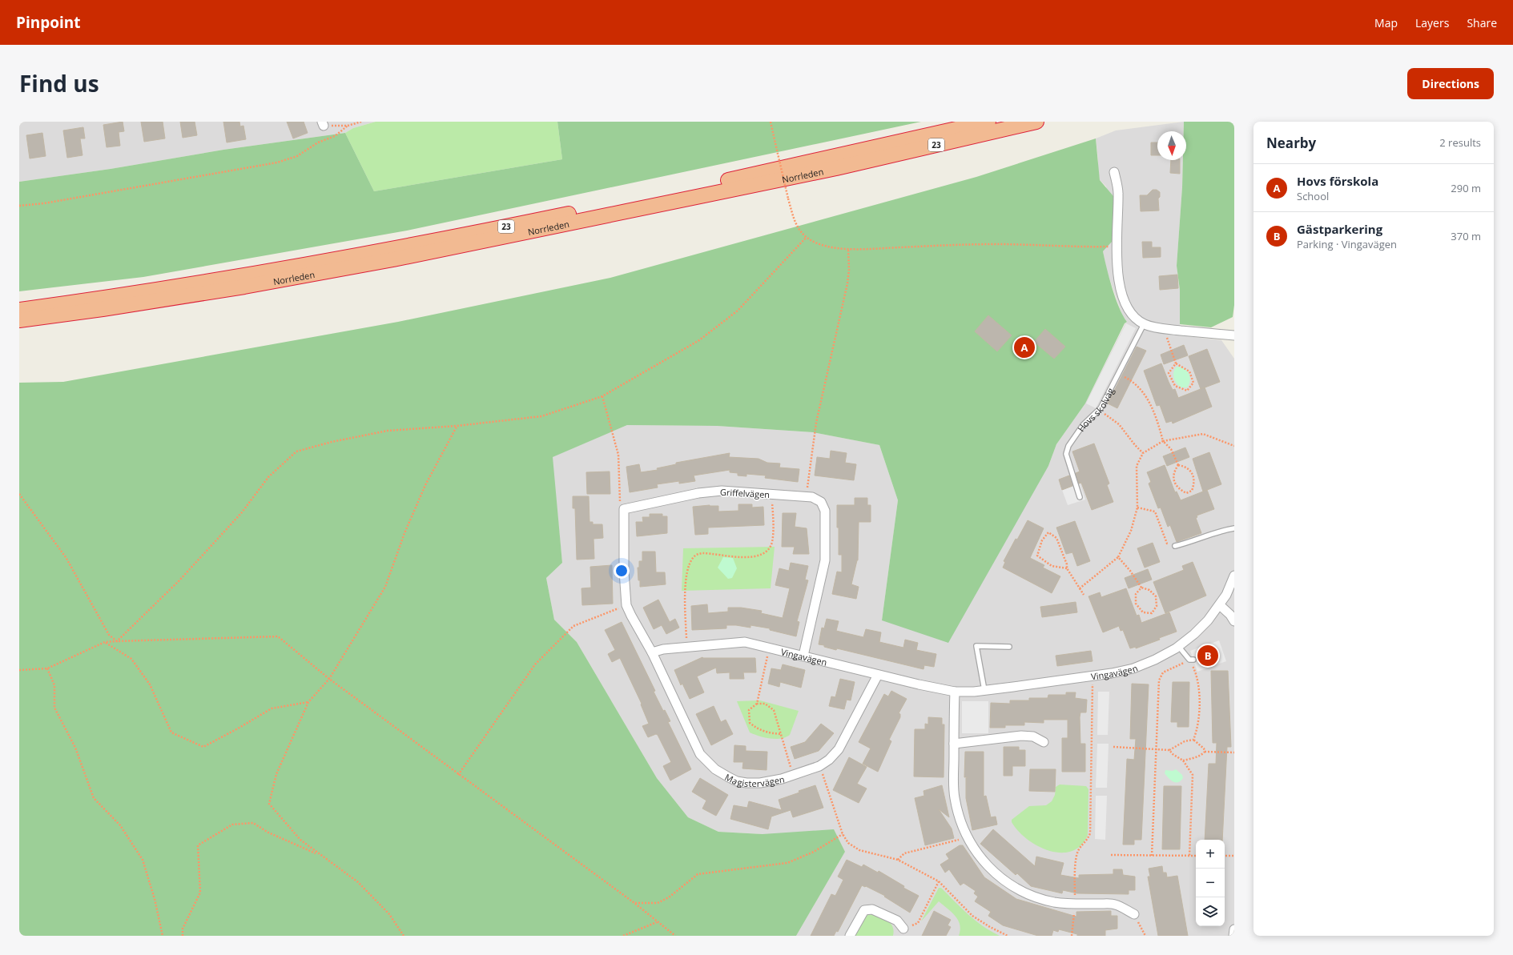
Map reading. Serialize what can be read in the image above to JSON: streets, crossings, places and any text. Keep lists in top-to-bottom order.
{
  "streets": {
    "highway": ["23", "Norrleden"],
    "street": ["Griffelvägen", "Vingavägen", "Magistervägen"],
    "lane": ["Hovs skolväg"]
  },
  "crossings": [
    ["Griffelvägen", "Vingavägen"],
    ["Vingavägen", "Magistervägen"]
  ],
  "north": "bottom",
  "page": {
    "header": "Pinpoint",
    "nav": ["Map", "Layers", "Share"],
    "title": "Find us",
    "buttons": "Directions",
    "heading": ["Nearby", "2 results"],
    "list": [
      {
        "mark": "A",
        "name": "Hovs förskola",
        "note": "School",
        "value": "290 m"
      },
      {
        "mark": "B",
        "name": "Gästparkering",
        "note": "Parking · Vingavägen",
        "value": "370 m"
      }
    ],
    "pins": ["A", "B"],
    "map_buttons": ["+", "−"]
  }
}
